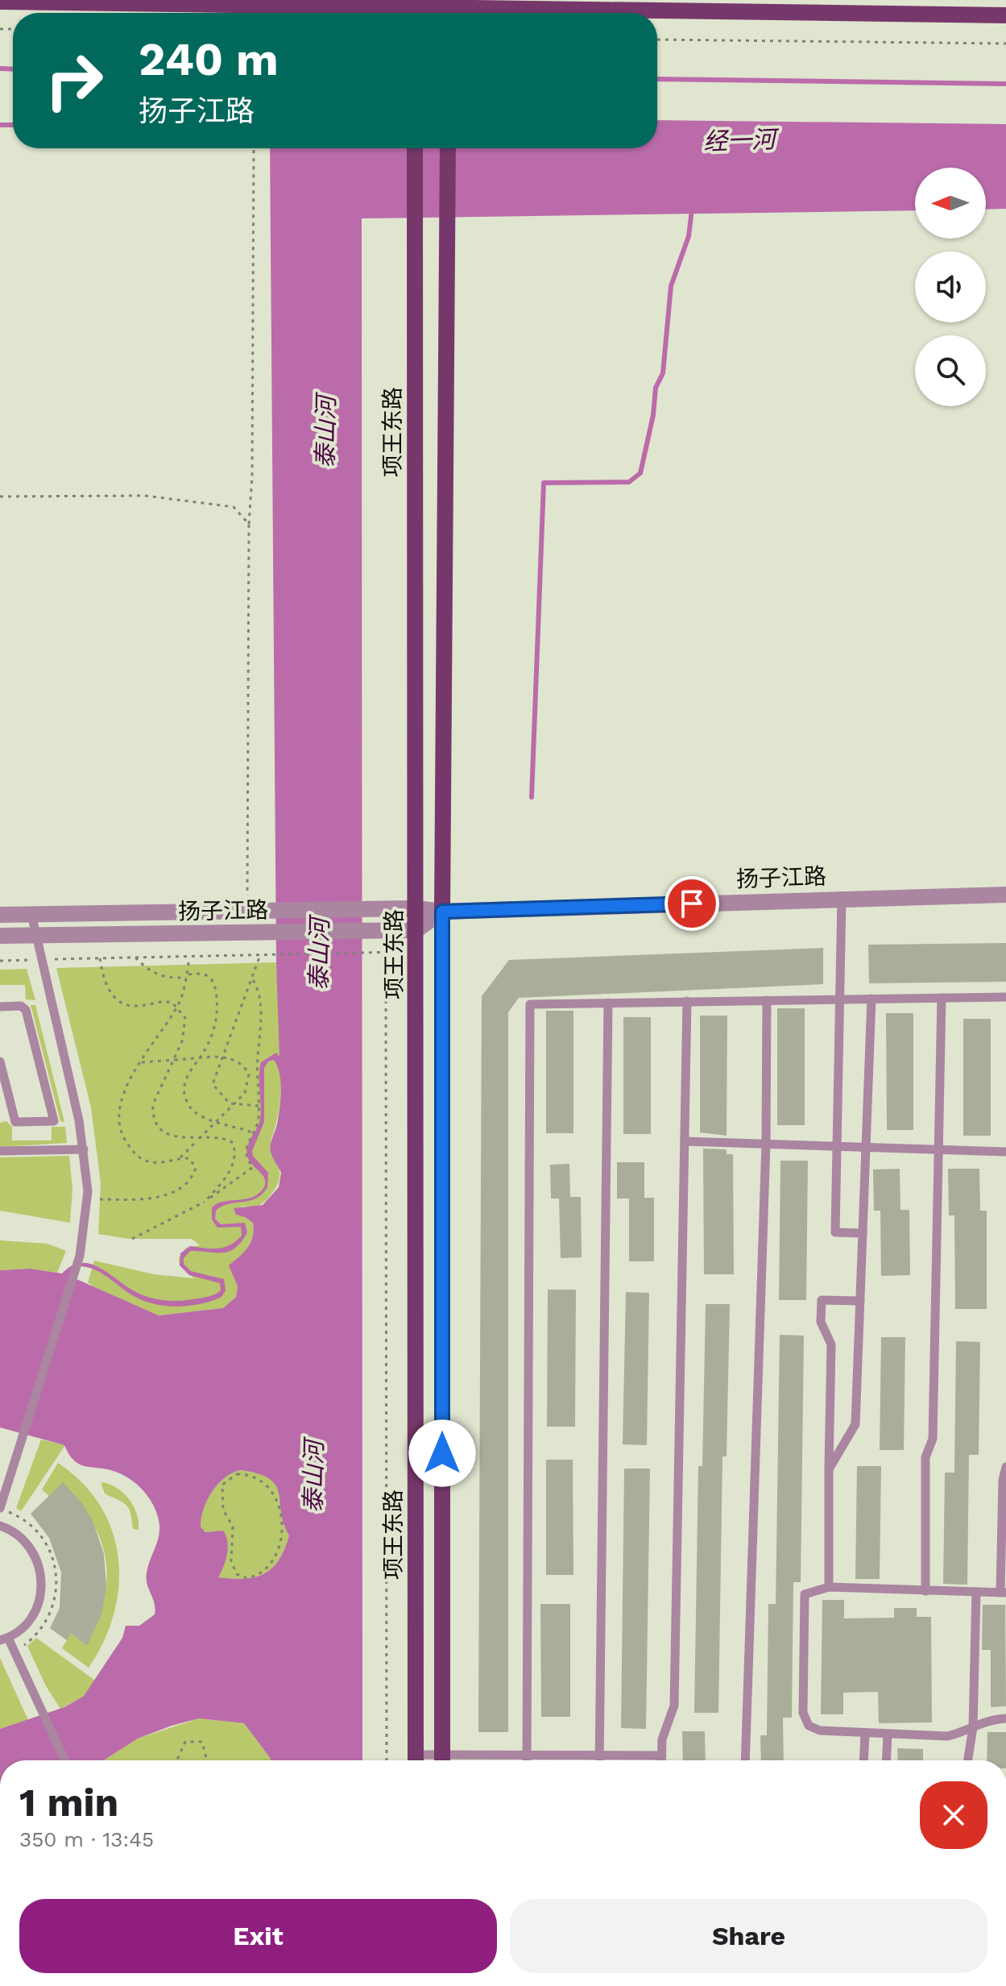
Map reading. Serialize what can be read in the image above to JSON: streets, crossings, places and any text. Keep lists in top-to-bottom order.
{
  "streets": {
    "main road": ["项王东路"],
    "street": ["扬子江路"]
  },
  "crossings": [
    ["项王东路", "扬子江路"]
  ],
  "water": ["经一河", "泰山河"],
  "north": "left",
  "page": {
    "turn": ["240 m", "扬子江路"],
    "heading": ["1 min", "350 m · 13:45"],
    "buttons": ["Exit", "Share"]
  }
}
